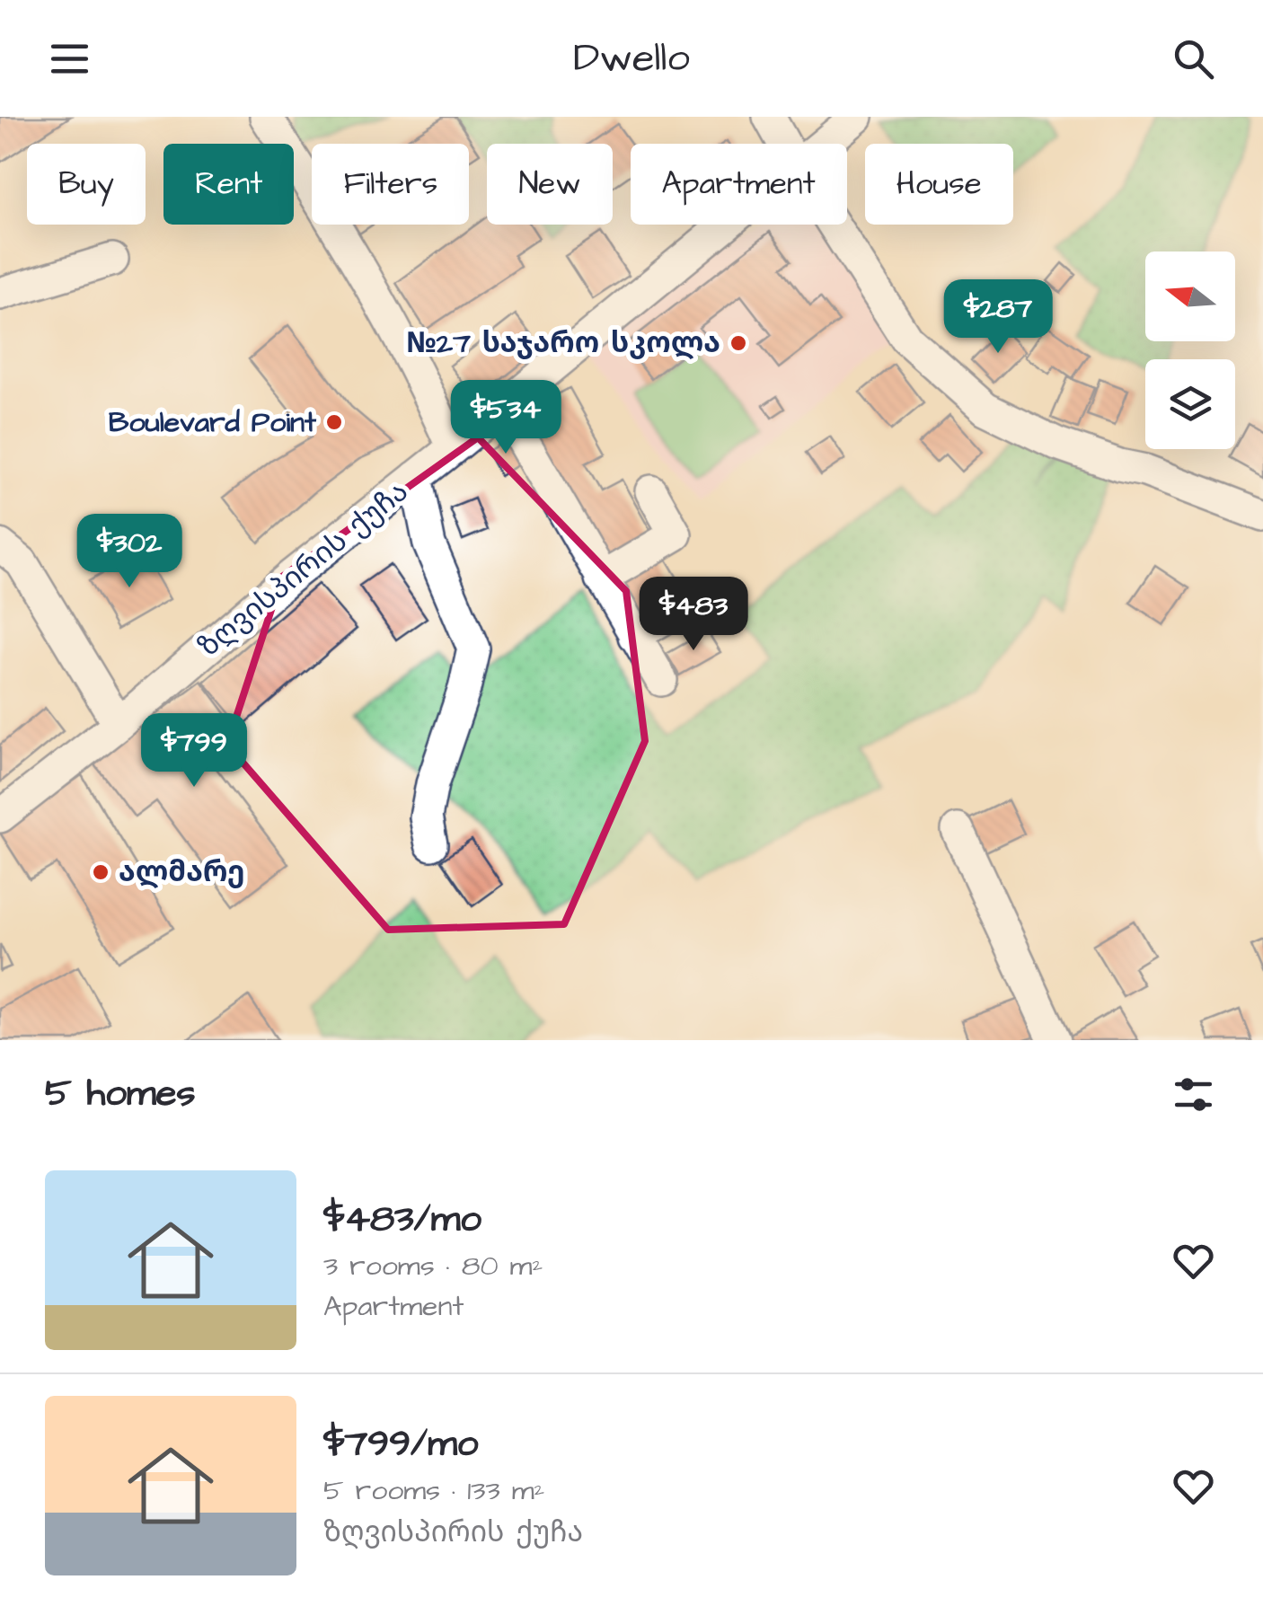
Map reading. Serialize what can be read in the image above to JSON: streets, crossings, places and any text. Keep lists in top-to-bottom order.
{
  "streets": {
    "street": ["ზღვისპირის ქუჩა"]
  },
  "places": ["№27 საჯარო სკოლა", "Boulevard Point", "ალმარე"],
  "north": "left",
  "page": {
    "header": "Dwello",
    "chip": [
      "Buy",
      "Rent",
      "Filters",
      "New",
      "Apartment",
      "House"
    ],
    "price": [
      "$287",
      "$534",
      "$302",
      "$483",
      "$799"
    ],
    "heading": "5 homes",
    "list": [
      {
        "name": "$483/mo",
        "note": "3 rooms · 80 m² · Apartment"
      },
      {
        "name": "$799/mo",
        "note": "5 rooms · 133 m² · ზღვისპირის ქუჩა"
      }
    ]
  }
}
